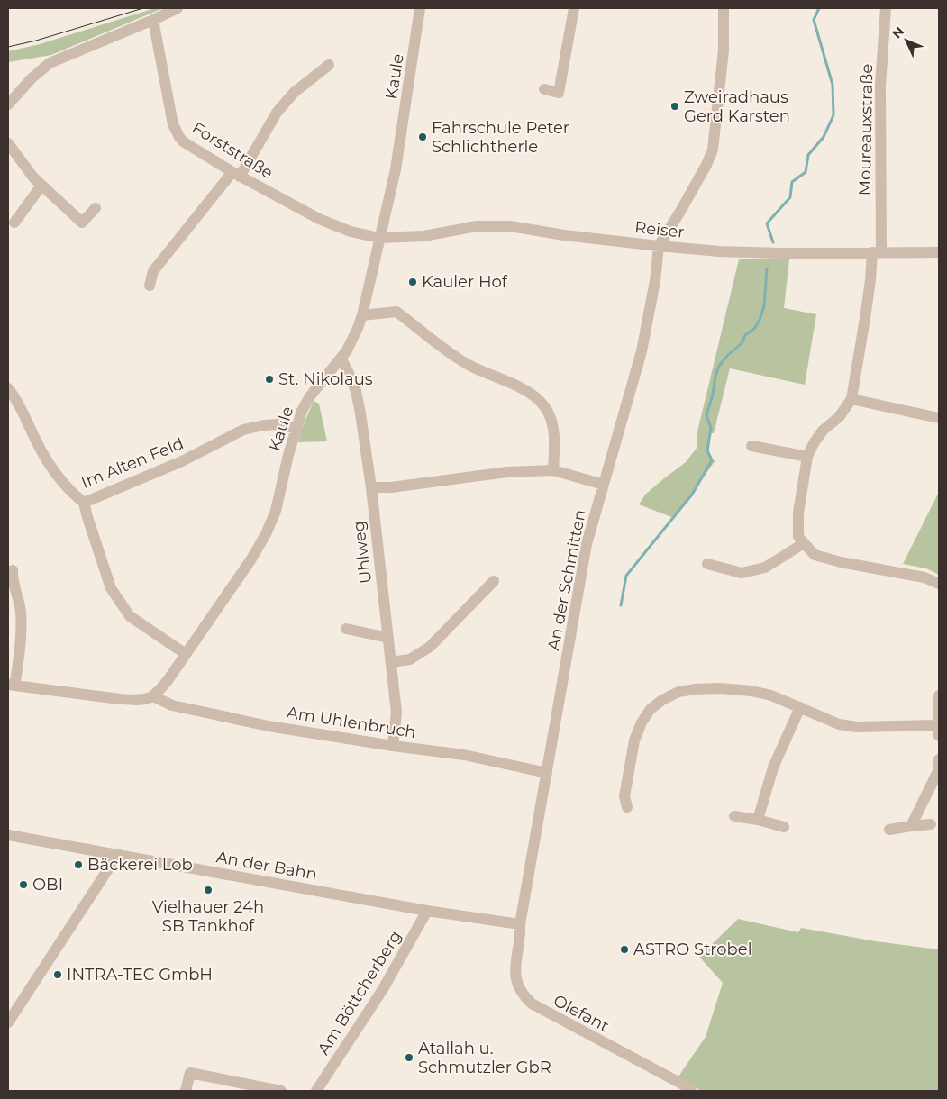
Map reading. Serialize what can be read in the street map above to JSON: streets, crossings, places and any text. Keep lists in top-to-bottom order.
{
  "streets": {
    "street": [
      "Kaule",
      "Moureauxstraße",
      "Forststraße",
      "Reiser",
      "Im Alten Feld",
      "Uhlweg",
      "An der Schmitten",
      "Am Uhlenbruch",
      "An der Bahn",
      "Am Böttcherberg",
      "Olefant"
    ]
  },
  "crossings": [
    ["Kaule", "Forststraße"],
    ["Kaule", "Reiser"],
    ["Kaule", "Im Alten Feld"],
    ["Kaule", "Uhlweg"],
    ["Kaule", "Am Uhlenbruch"],
    ["Moureauxstraße", "Reiser"],
    ["Forststraße", "Reiser"],
    ["Reiser", "An der Schmitten"],
    ["Uhlweg", "Am Uhlenbruch"],
    ["An der Schmitten", "Am Uhlenbruch"],
    ["An der Schmitten", "An der Bahn"],
    ["An der Schmitten", "Olefant"],
    ["An der Bahn", "Am Böttcherberg"],
    ["An der Bahn", "Olefant"]
  ],
  "places": [
    "Zweiradhaus Gerd Karsten",
    "Fahrschule Peter Schlichtherle",
    "Kauler Hof",
    "St. Nikolaus",
    "Bäckerei Lob",
    "OBI",
    "Vielhauer 24h SB Tankhof",
    "ASTRO Strobel",
    "INTRA-TEC GmbH",
    "Atallah u. Schmutzler GbR"
  ],
  "north": "top left"
}
